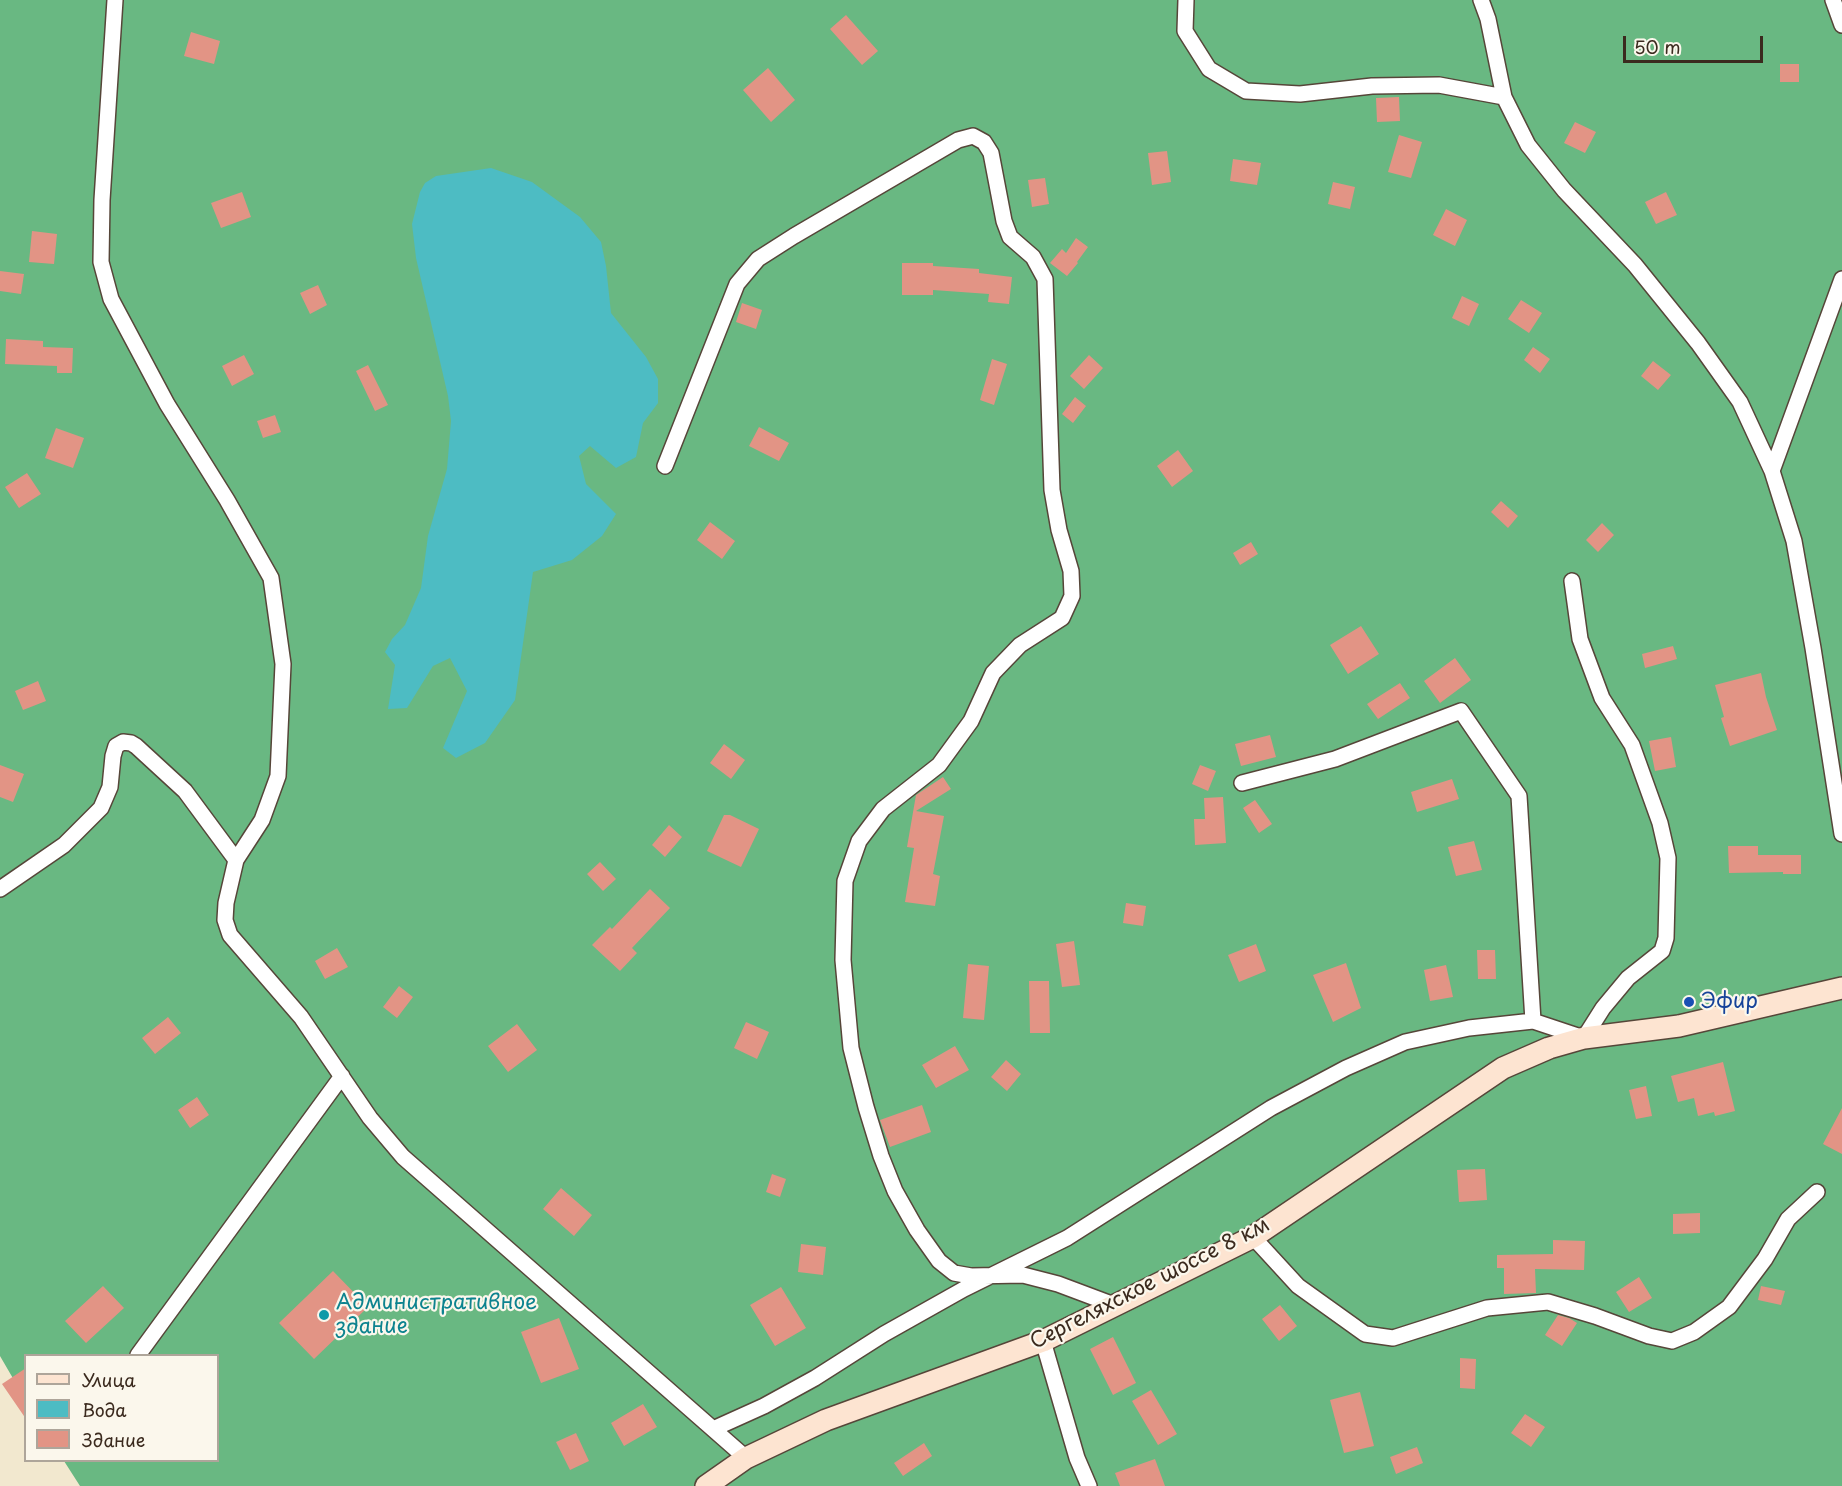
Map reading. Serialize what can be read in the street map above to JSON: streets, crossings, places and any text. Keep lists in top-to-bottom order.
{
  "streets": {
    "main road": ["Сергеляхское шоссе 8 км"]
  },
  "places": ["Эфир", "Административное здание"],
  "legend": ["Улица", "Вода", "Здание"],
  "scale_bar": "50 m"
}
